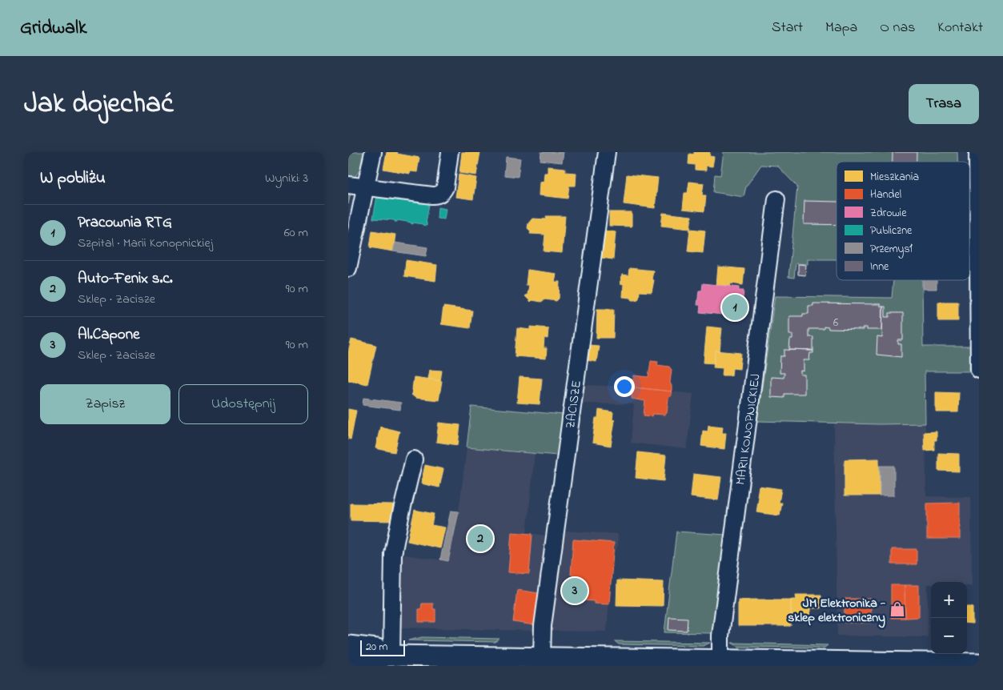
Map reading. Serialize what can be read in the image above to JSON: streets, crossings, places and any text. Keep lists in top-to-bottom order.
{
  "streets": {
    "street": ["ZACISZE", "MARII KONOPNICKIEJ"]
  },
  "places": {
    "shop": ["JM Elektronika - sklep elektroniczny"]
  },
  "house_numbers": ["6"],
  "legend": [
    "Mieszkania",
    "Handel",
    "Zdrowie",
    "Publiczne",
    "Przemysł",
    "Inne"
  ],
  "scale_bar": "20 m",
  "page": {
    "header": "Gridwalk",
    "nav": [
      "Start",
      "Mapa",
      "O nas",
      "Kontakt"
    ],
    "title": "Jak dojechać",
    "buttons": [
      "Trasa",
      ["Zapisz", "Udostępnij"]
    ],
    "heading": ["W pobliżu", "Wyniki: 3"],
    "list": [
      {
        "mark": "1",
        "name": "Pracownia RTG",
        "note": "Szpital · Marii Konopnickiej",
        "value": "60 m"
      },
      {
        "mark": "2",
        "name": "Auto-Fenix s.c.",
        "note": "Sklep · Zacisze",
        "value": "90 m"
      },
      {
        "mark": "3",
        "name": "Al.Capone",
        "note": "Sklep · Zacisze",
        "value": "90 m"
      }
    ],
    "pins": ["1", "2", "3"],
    "map_buttons": ["+", "−"],
    "scale": "20 m"
  }
}
